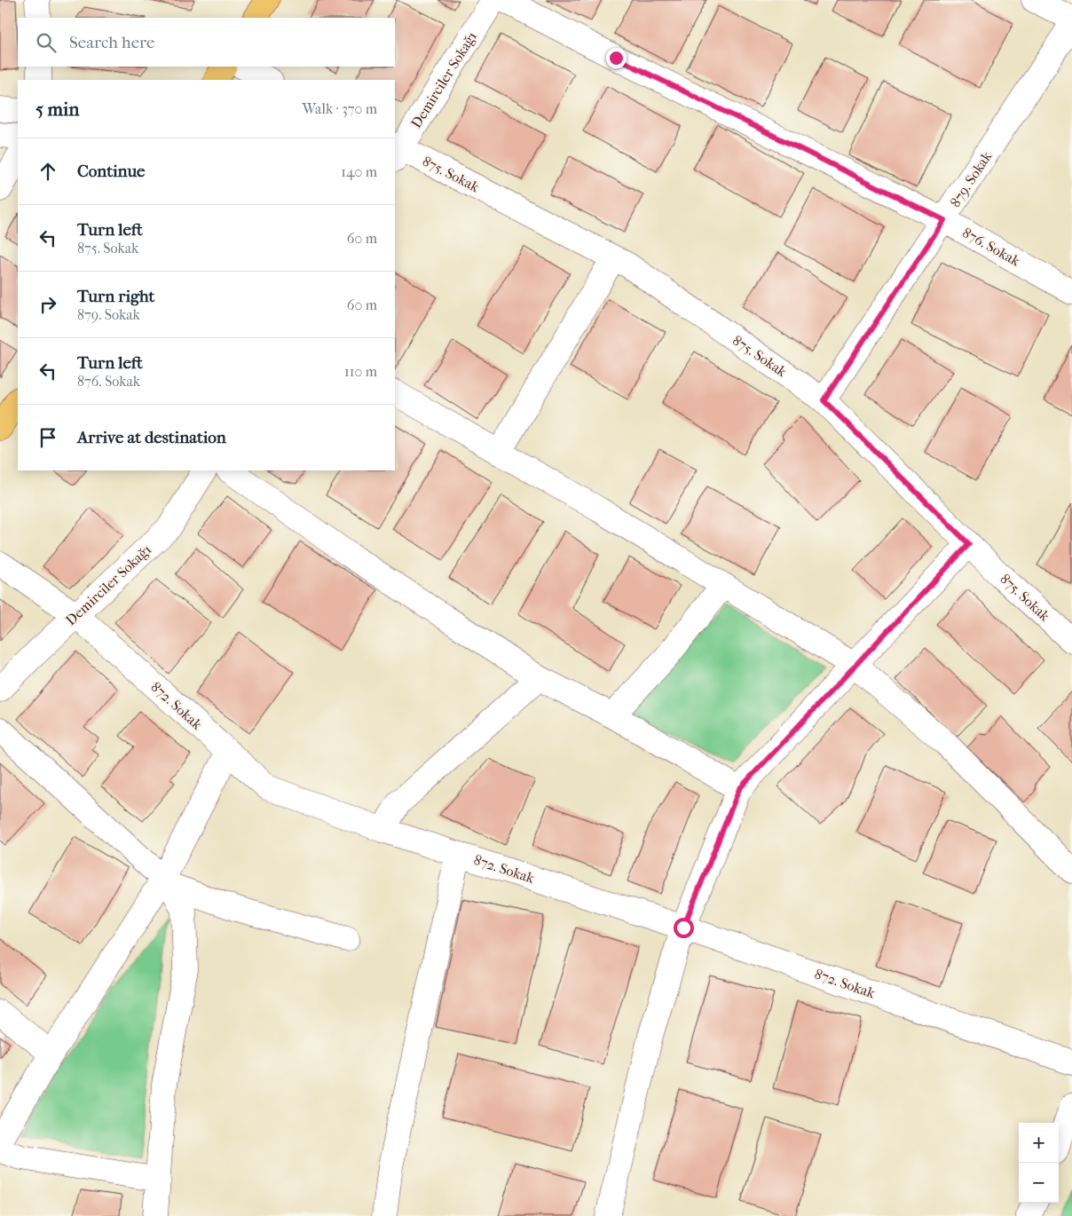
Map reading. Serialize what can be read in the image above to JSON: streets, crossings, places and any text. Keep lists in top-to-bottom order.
{
  "streets": {
    "street": [
      "Demirciler Sokağı",
      "875. Sokak",
      "879. Sokak",
      "876. Sokak",
      "872. Sokak"
    ]
  },
  "crossings": [
    ["Demirciler Sokağı", "875. Sokak"],
    ["Demirciler Sokağı", "872. Sokak"],
    ["875. Sokak", "879. Sokak"],
    ["879. Sokak", "876. Sokak"]
  ],
  "page": {
    "search": "Search here",
    "heading": ["5 min", "Walk · 370 m"],
    "list": [
      ["Continue", "140 m"],
      ["Turn left", "875. Sokak", "60 m"],
      ["Turn right", "879. Sokak", "60 m"],
      ["Turn left", "876. Sokak", "110 m"],
      "Arrive at destination"
    ],
    "map_buttons": ["+", "−"]
  }
}
